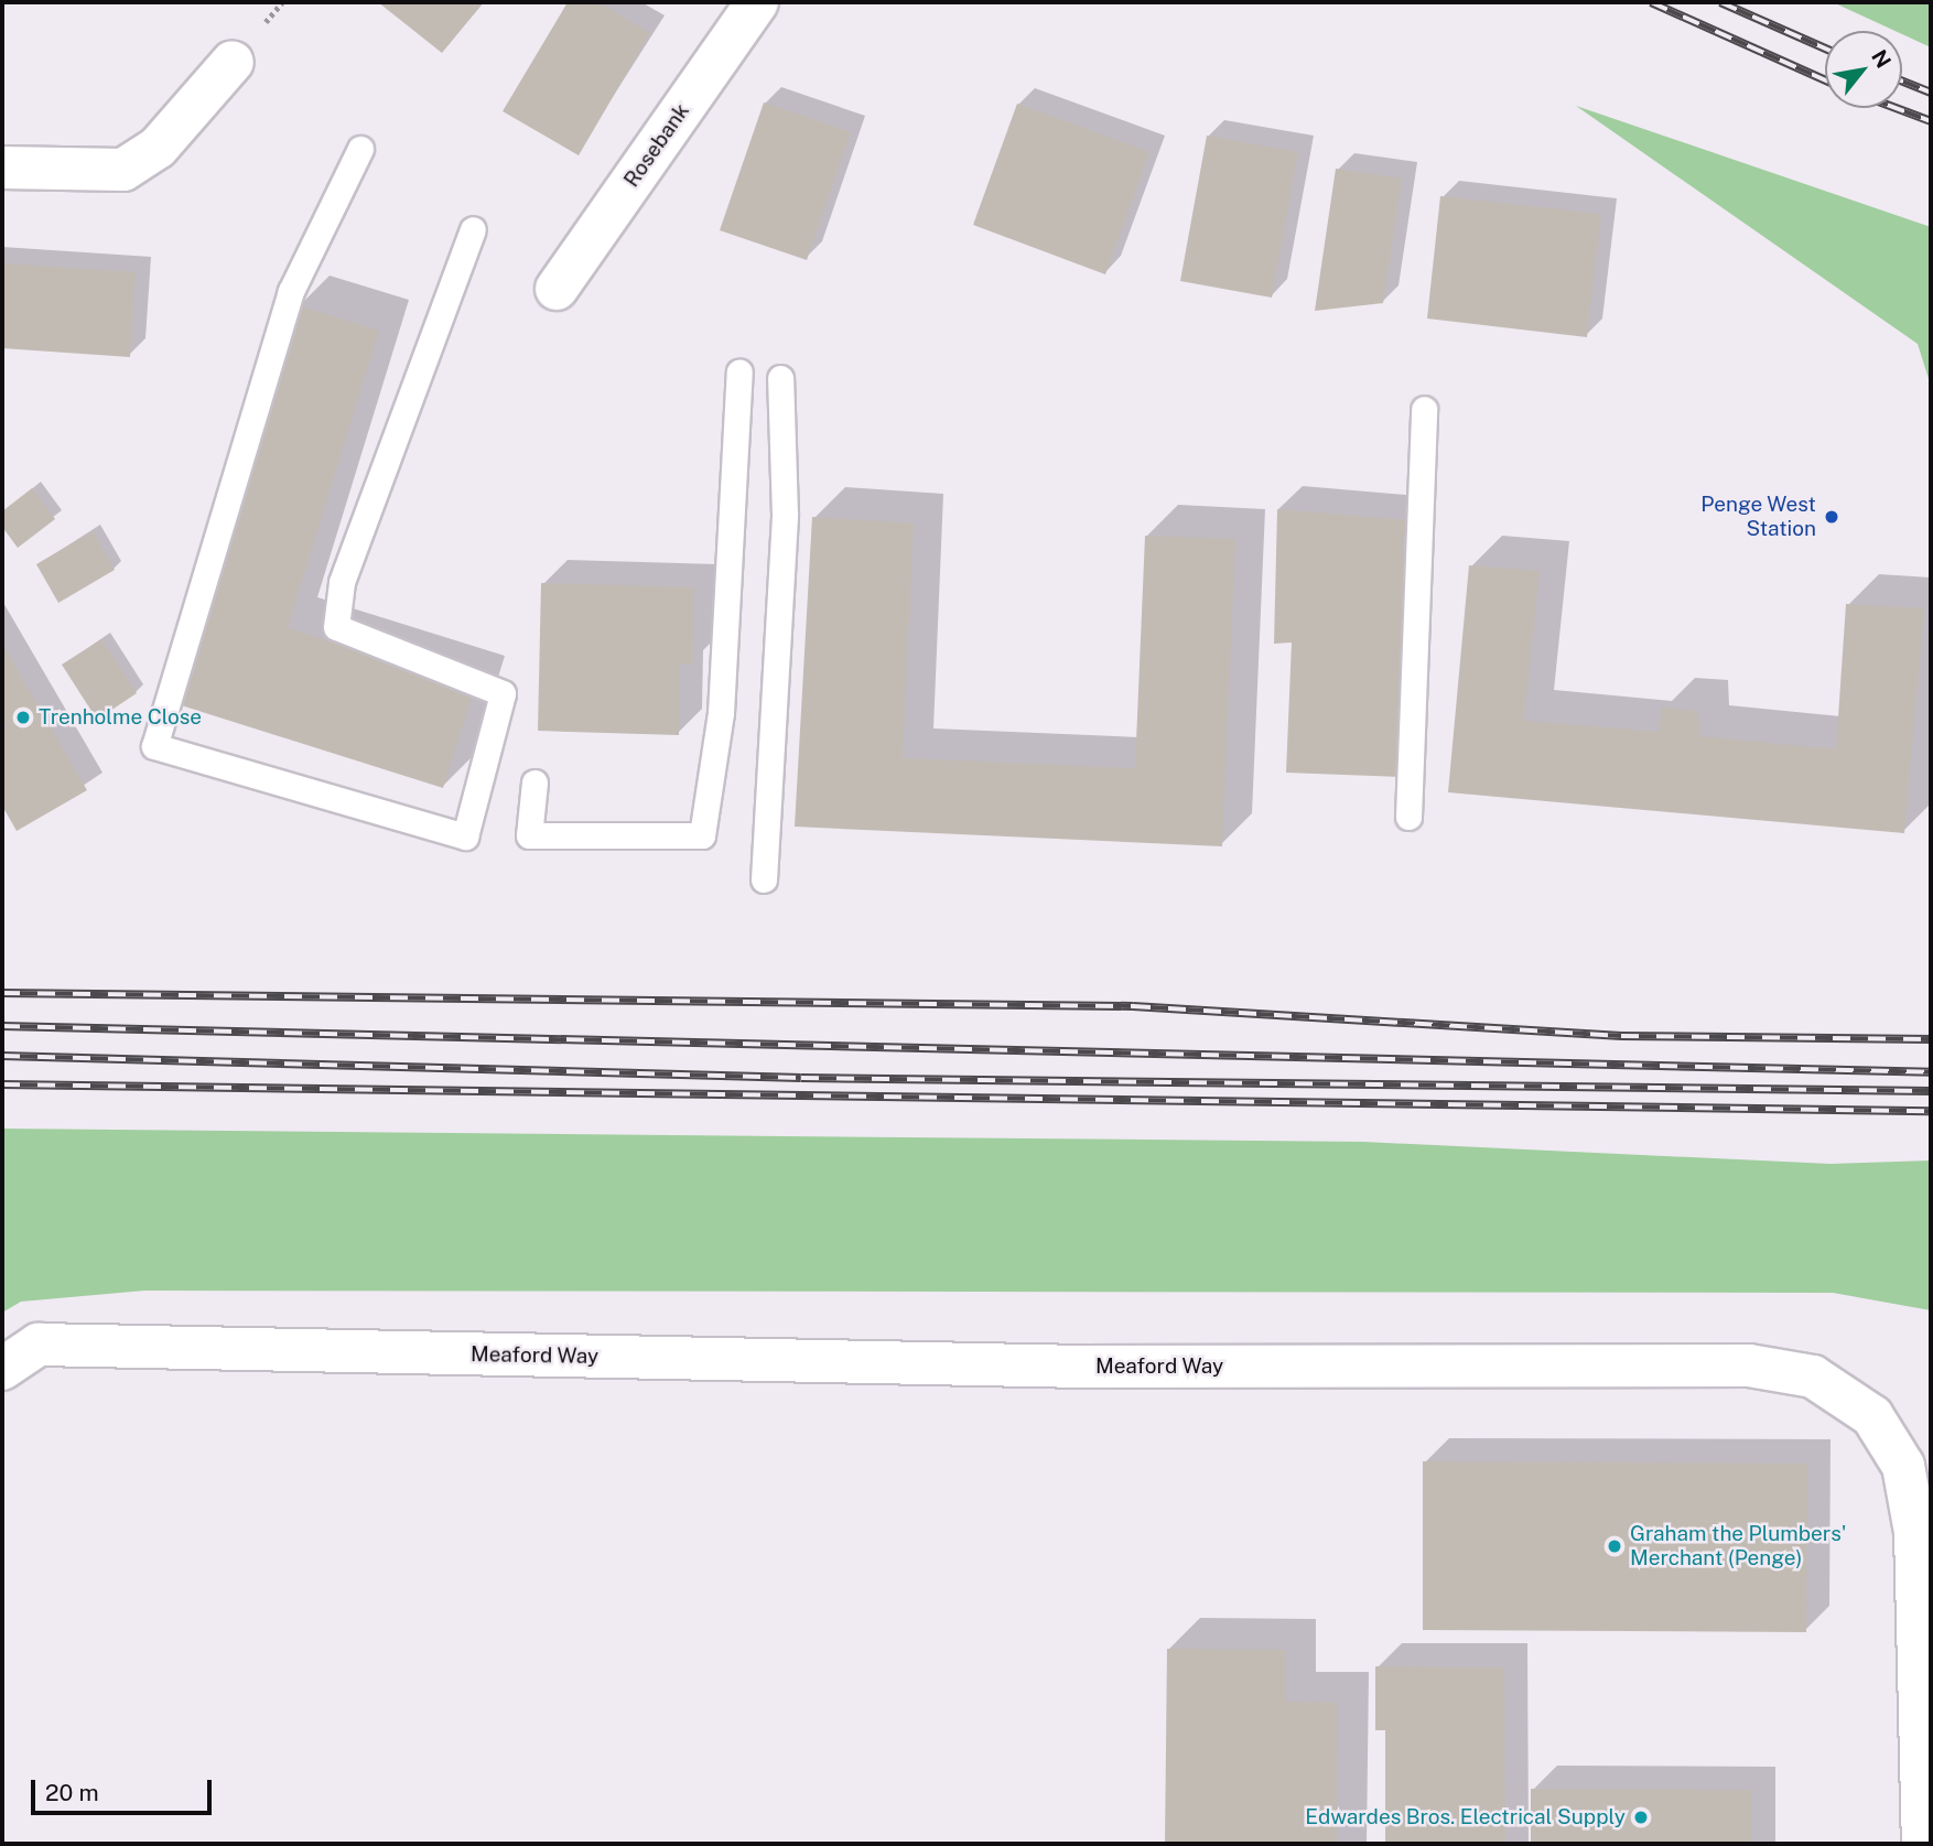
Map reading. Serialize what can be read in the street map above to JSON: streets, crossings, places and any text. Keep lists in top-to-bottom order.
{
  "streets": {
    "street": ["Rosebank", "Meaford Way"]
  },
  "places": [
    "Penge West Station",
    "Trenholme Close",
    "Graham the Plumbers' Merchant (Penge)",
    "Edwardes Bros. Electrical Supply"
  ],
  "scale_bar": "20 m",
  "north": "top right"
}
